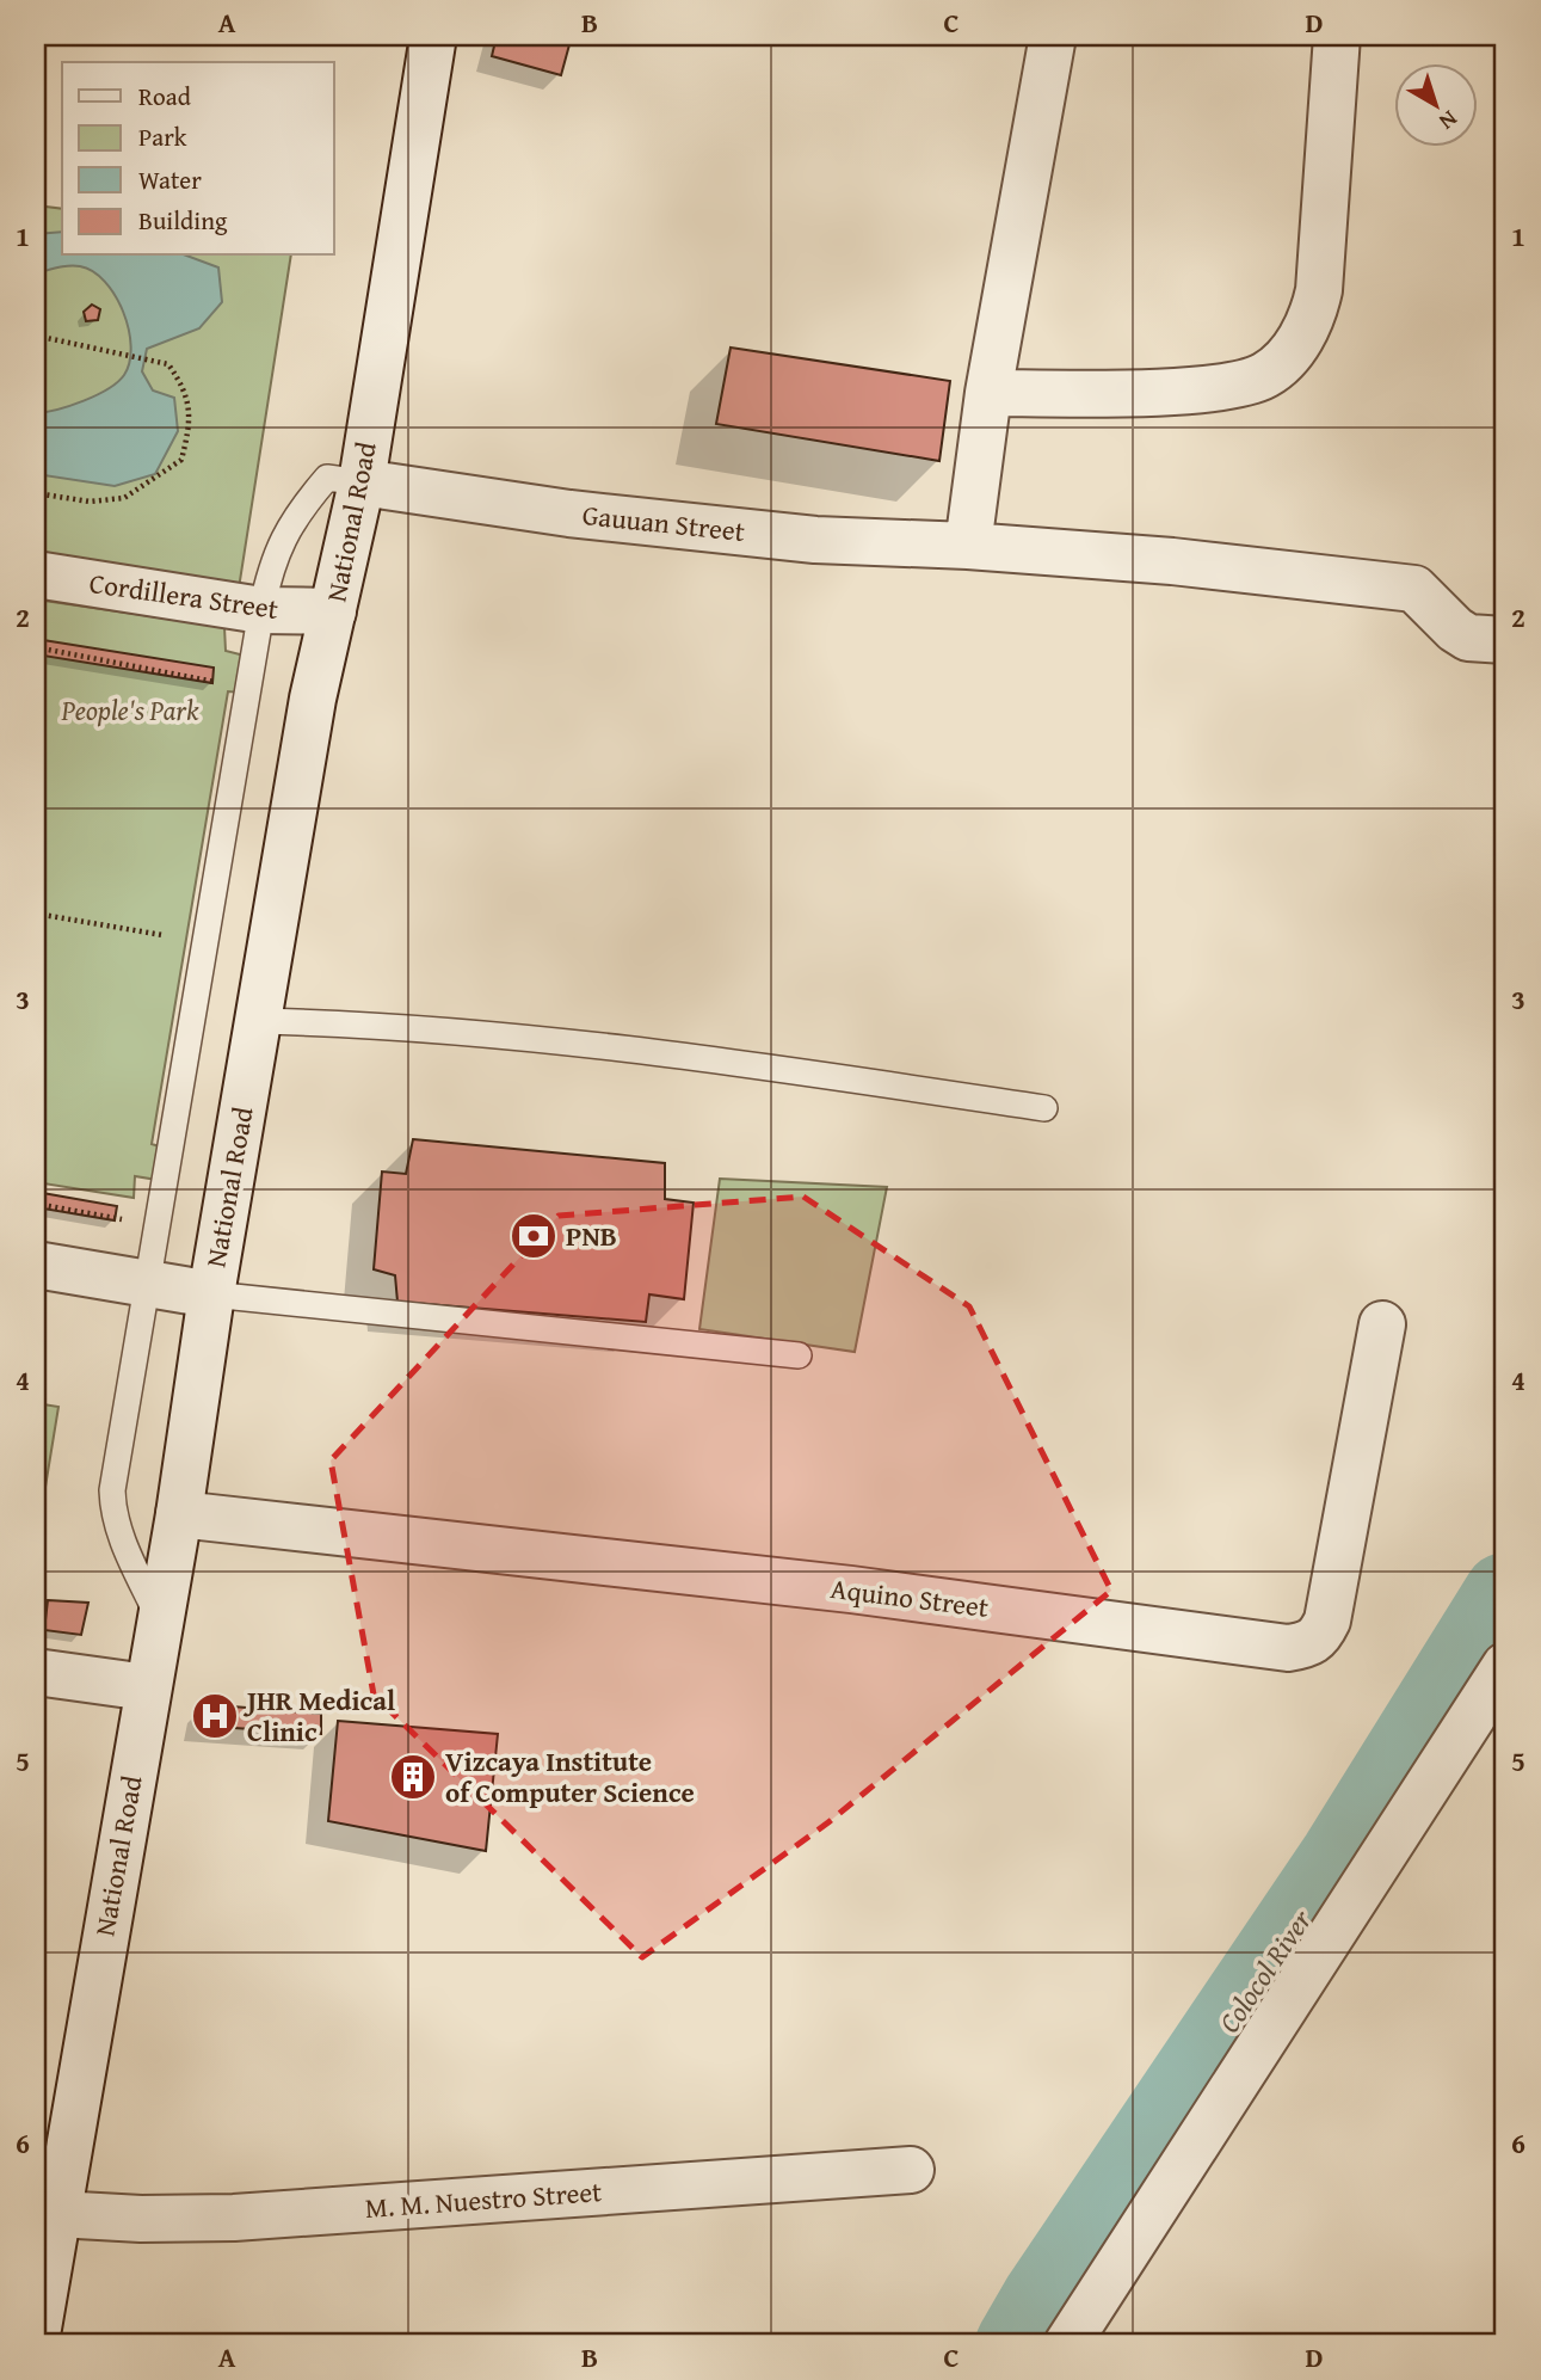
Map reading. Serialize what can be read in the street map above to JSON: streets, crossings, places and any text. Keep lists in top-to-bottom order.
{
  "streets": {
    "street": [
      "National Road",
      "Gauuan Street",
      "Cordillera Street",
      "Aquino Street",
      "M. M. Nuestro Street"
    ]
  },
  "crossings": [
    ["National Road", "Gauuan Street"],
    ["National Road", "Cordillera Street"],
    ["National Road", "Aquino Street"],
    ["National Road", "M. M. Nuestro Street"]
  ],
  "water": ["Colocol River"],
  "parks": ["People's Park"],
  "places": {
    "bank": ["PNB"],
    "hospital": ["JHR Medical Clinic"],
    "building": ["Vizcaya Institute of Computer Science"]
  },
  "legend": [
    "Road",
    "Park",
    "Water",
    "Building"
  ],
  "north": "bottom right",
  "grid": {
    "columns": [
      "A",
      "B",
      "C",
      "D"
    ],
    "rows": [
      "1",
      "2",
      "3",
      "4",
      "5",
      "6"
    ]
  }
}
